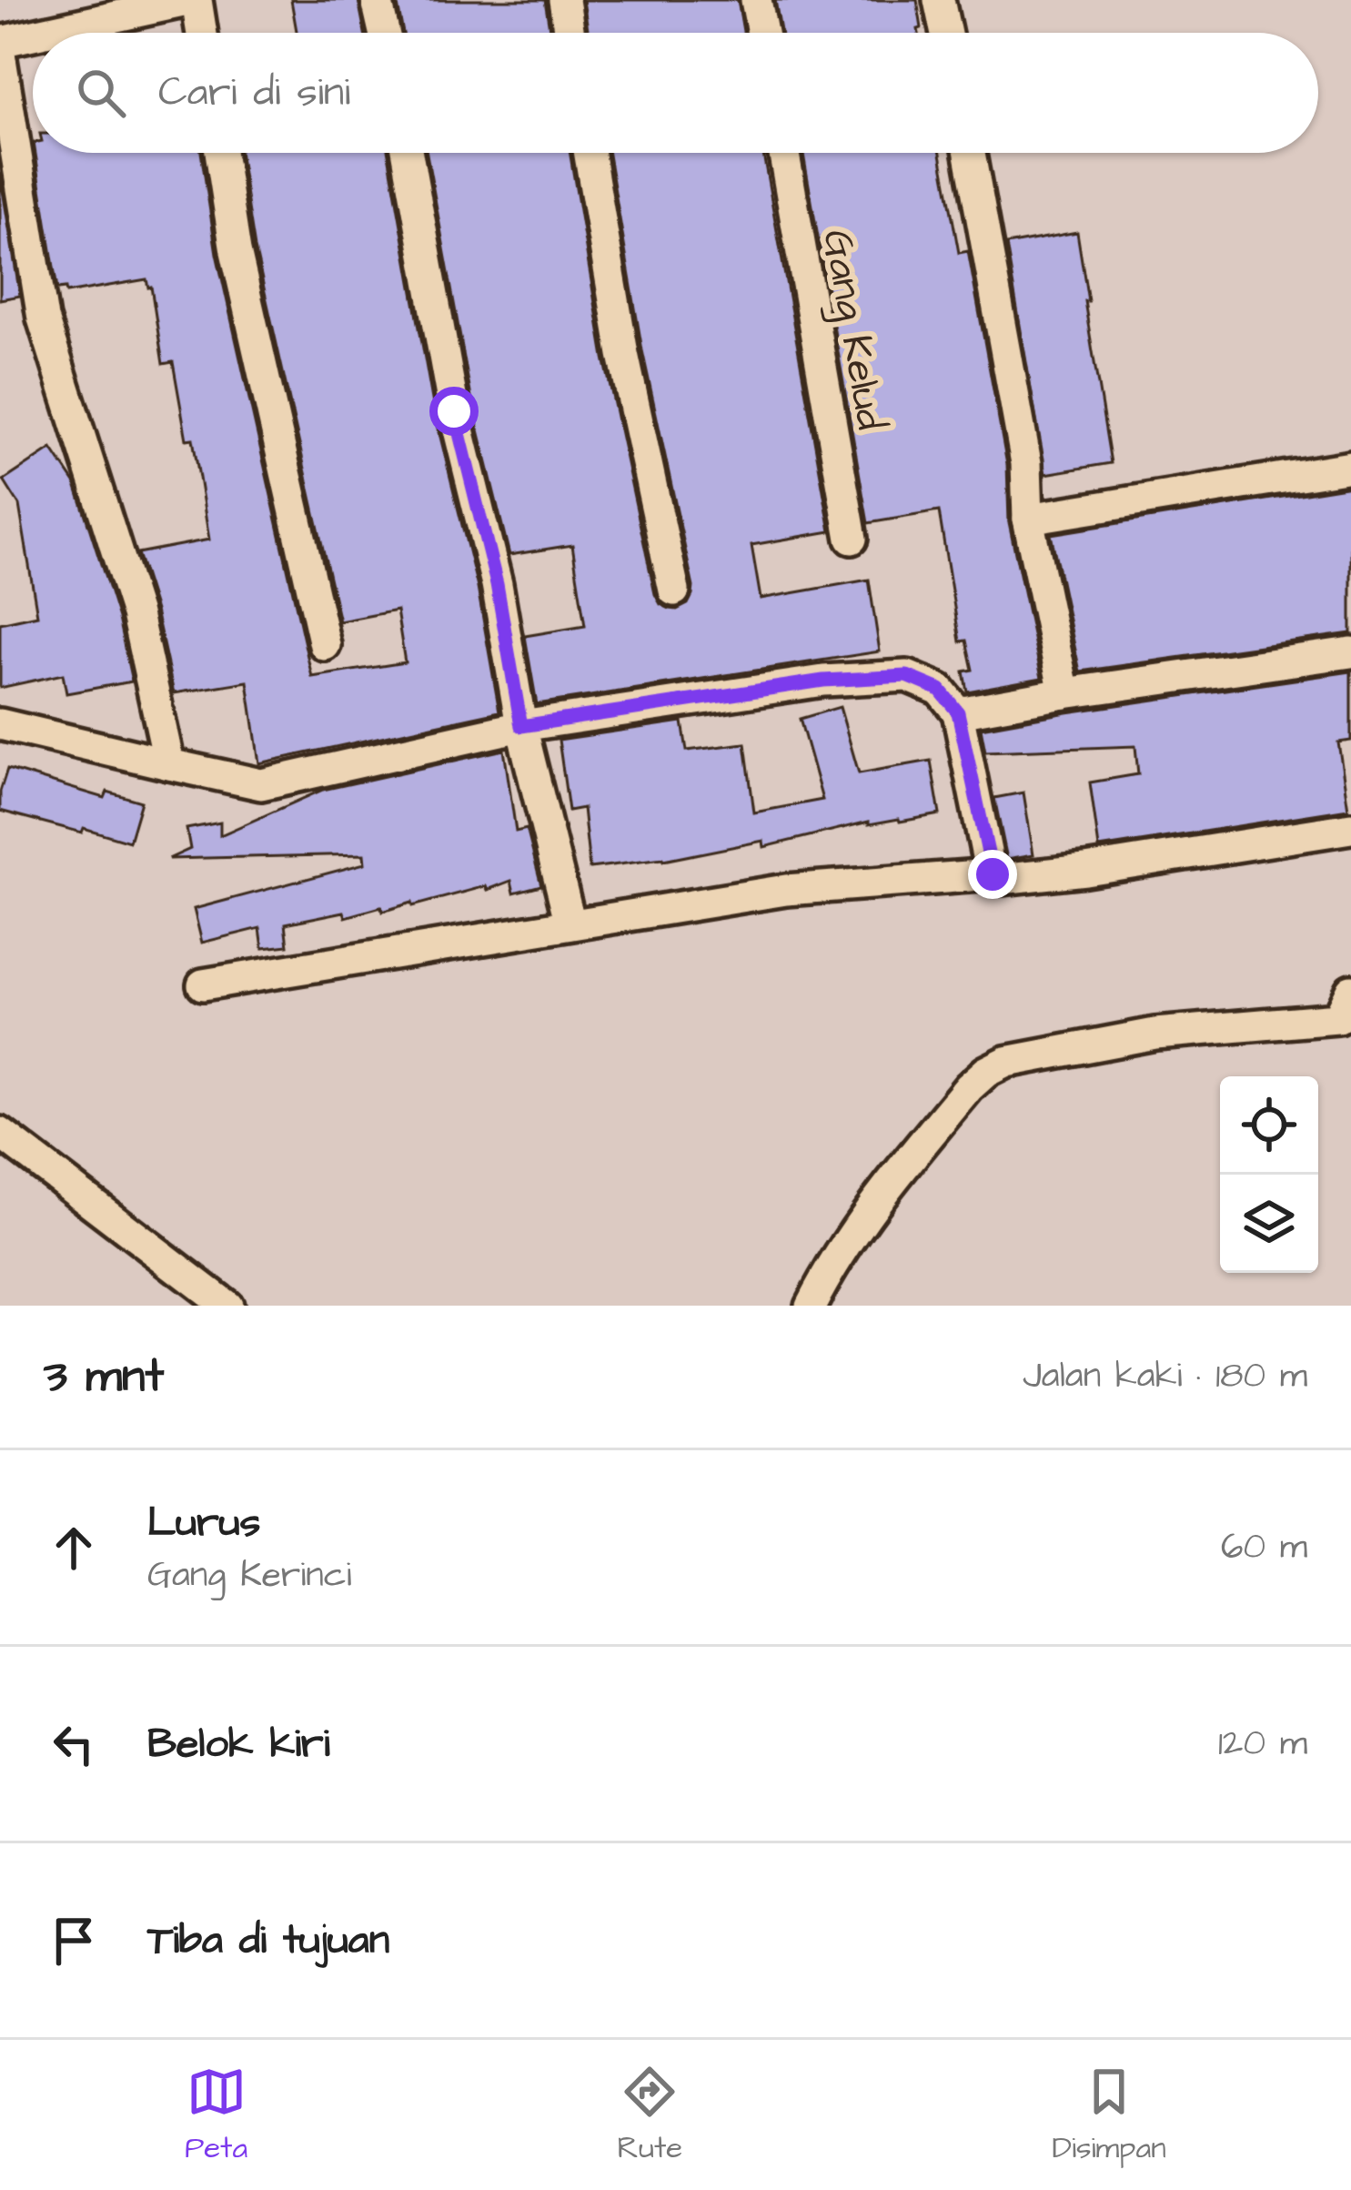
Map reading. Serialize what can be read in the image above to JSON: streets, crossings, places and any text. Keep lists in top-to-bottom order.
{
  "streets": {
    "street": ["Gang Kelud"]
  },
  "page": {
    "search": "Cari di sini",
    "heading": ["3 mnt", "Jalan kaki · 180 m"],
    "list": [
      ["Lurus", "Gang Kerinci", "60 m"],
      ["Belok kiri", "120 m"],
      "Tiba di tujuan"
    ],
    "nav": ["Peta", "Rute", "Disimpan"]
  }
}
